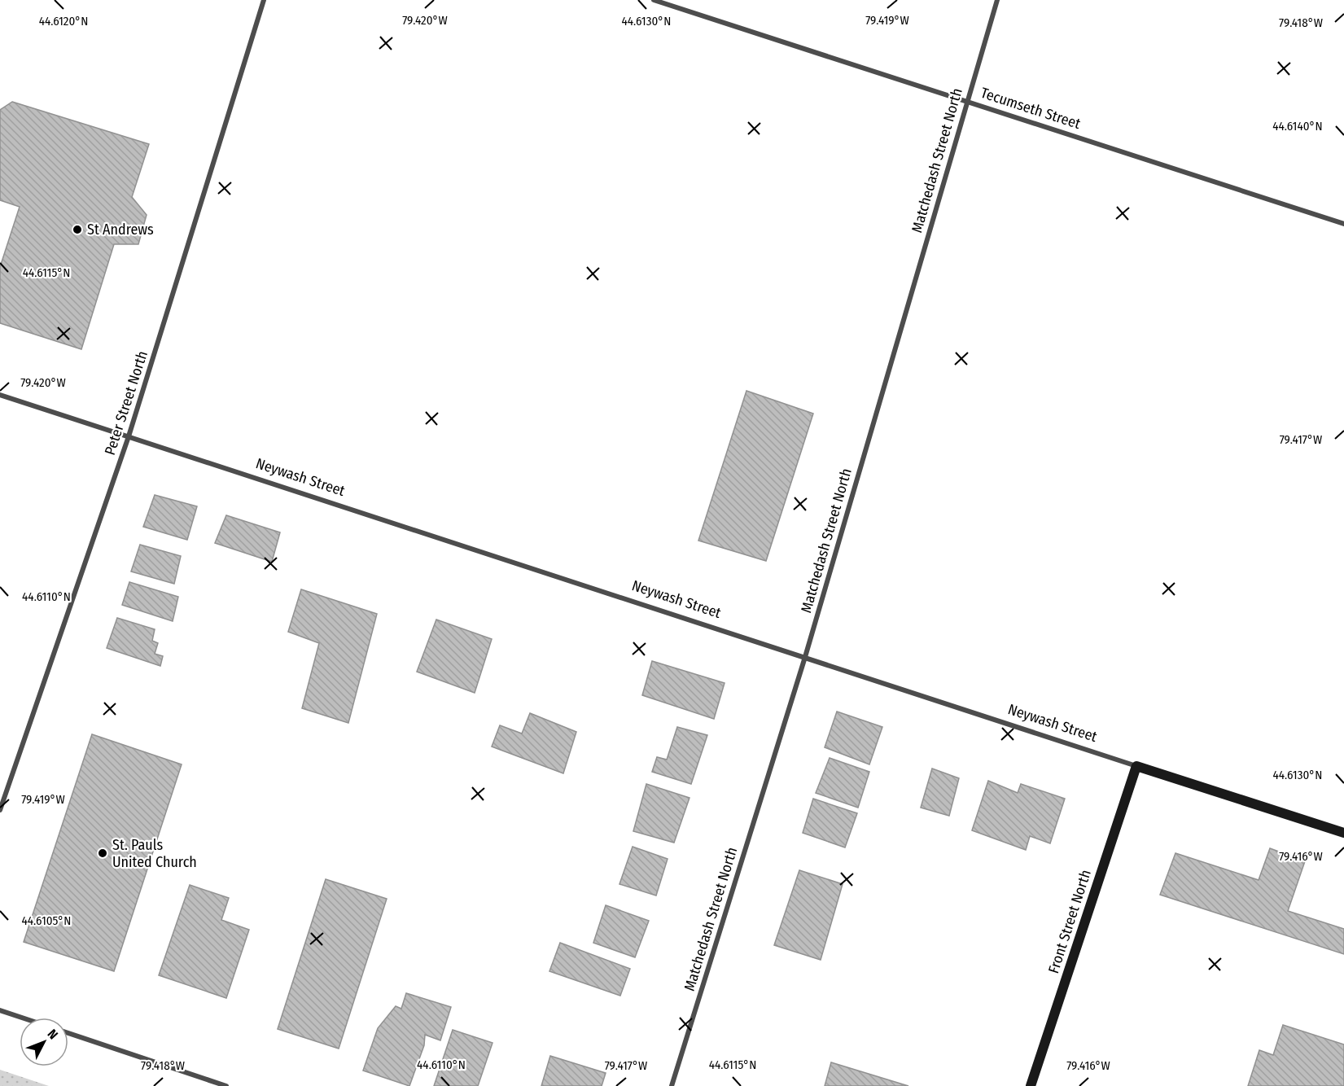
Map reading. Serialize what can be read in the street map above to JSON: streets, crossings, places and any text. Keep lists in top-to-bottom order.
{
  "streets": {
    "main road": ["Neywash Street", "Front Street North"],
    "street": ["Tecumseth Street", "Matchedash Street North", "Peter Street North"]
  },
  "crossings": [
    ["Tecumseth Street", "Matchedash Street North"],
    ["Matchedash Street North", "Neywash Street"],
    ["Peter Street North", "Neywash Street"],
    ["Neywash Street", "Front Street North"]
  ],
  "places": ["St Andrews", "St. Pauls United Church"],
  "north": "top right",
  "coordinates": [
    "79.420°W",
    "79.419°W",
    "44.6120°N",
    "44.6130°N",
    "79.418°W",
    "44.6140°N",
    "44.6115°N",
    "79.417°W",
    "44.6110°N",
    "79.416°W",
    "44.6105°N"
  ]
}
